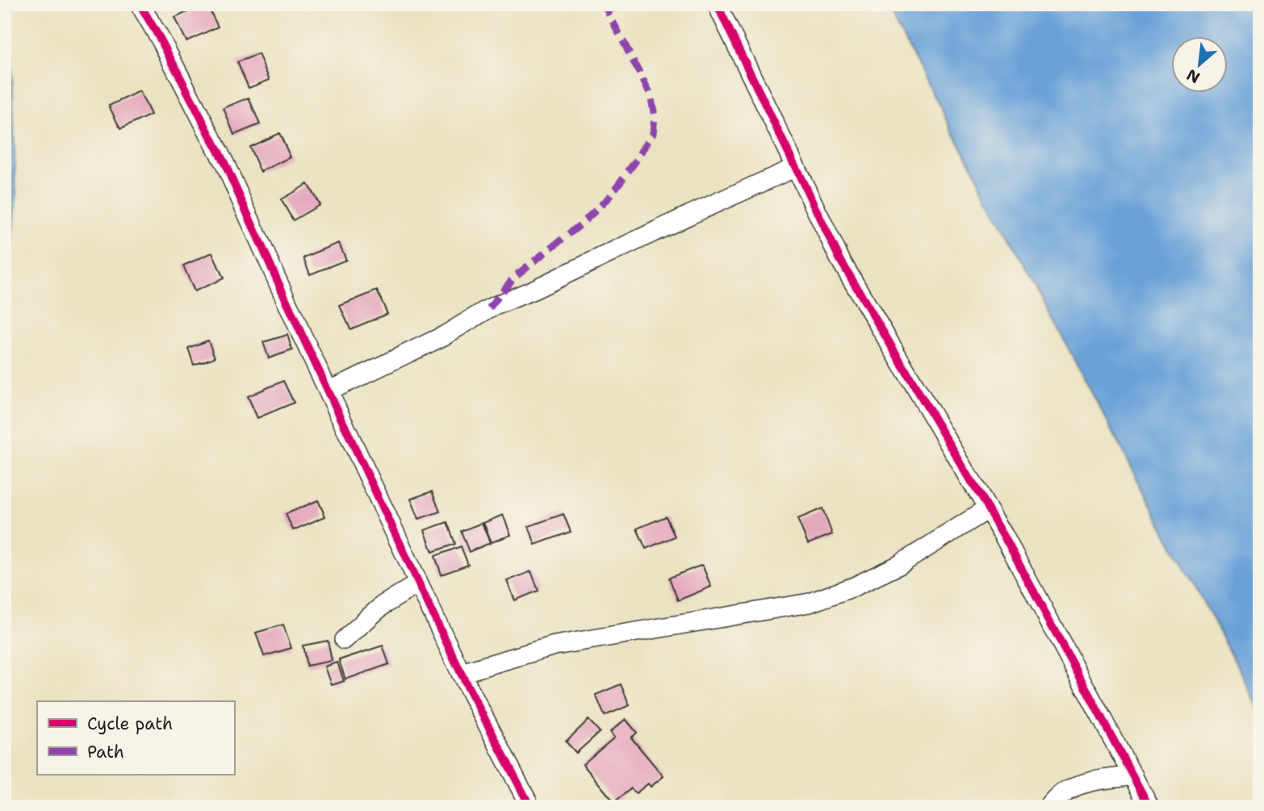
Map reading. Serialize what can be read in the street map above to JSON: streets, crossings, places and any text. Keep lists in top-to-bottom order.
{
  "legend": ["Cycle path", "Path"],
  "north": "bottom left"
}
